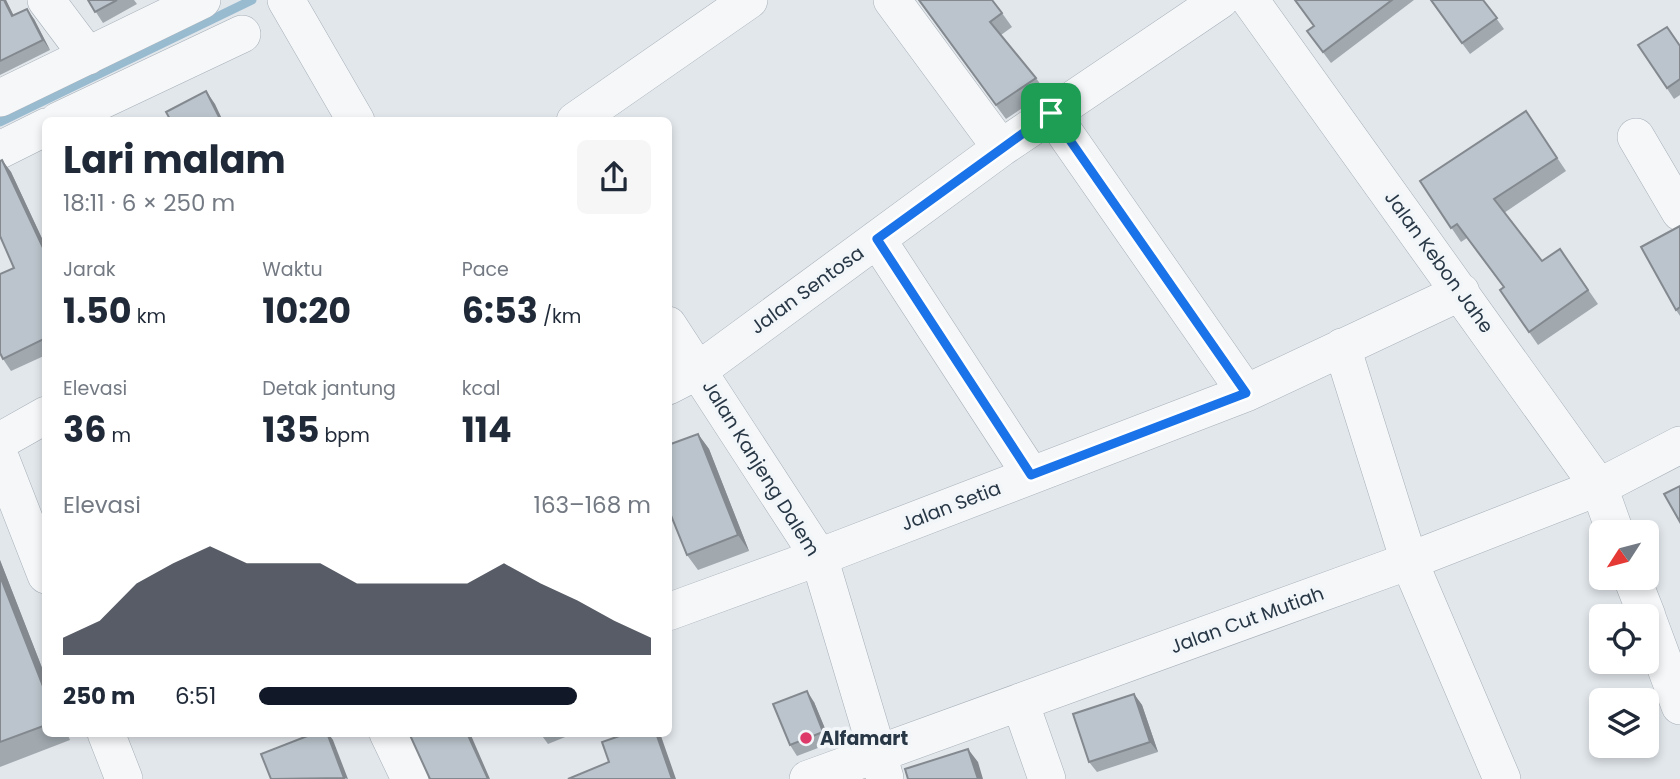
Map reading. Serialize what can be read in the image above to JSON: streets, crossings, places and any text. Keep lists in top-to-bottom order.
{
  "streets": {
    "street": [
      "Jalan Kebon Jahe",
      "Jalan Sentosa",
      "Jalan Kanjeng Dalem",
      "Jalan Setia",
      "Jalan Cut Mutiah"
    ]
  },
  "crossings": [
    ["Jalan Kebon Jahe", "Jalan Setia"],
    ["Jalan Kebon Jahe", "Jalan Cut Mutiah"],
    ["Jalan Sentosa", "Jalan Kanjeng Dalem"],
    ["Jalan Kanjeng Dalem", "Jalan Setia"],
    ["Jalan Kanjeng Dalem", "Jalan Cut Mutiah"]
  ],
  "places": ["Alfamart"],
  "north": "bottom left",
  "page": {
    "heading": ["Lari malam", "18:11 · 6 × 250 m"],
    "stats": [
      ["Jarak", "1.50 km"],
      ["Waktu", "10:20"],
      ["Pace", "6:53 /km"],
      ["Elevasi", "36 m"],
      ["Detak jantung", "135 bpm"],
      ["kcal", "114"]
    ],
    "chart": ["Elevasi", "163–168 m"],
    "list": [
      {
        "name": "250 m",
        "note": "6:51"
      }
    ]
  }
}
